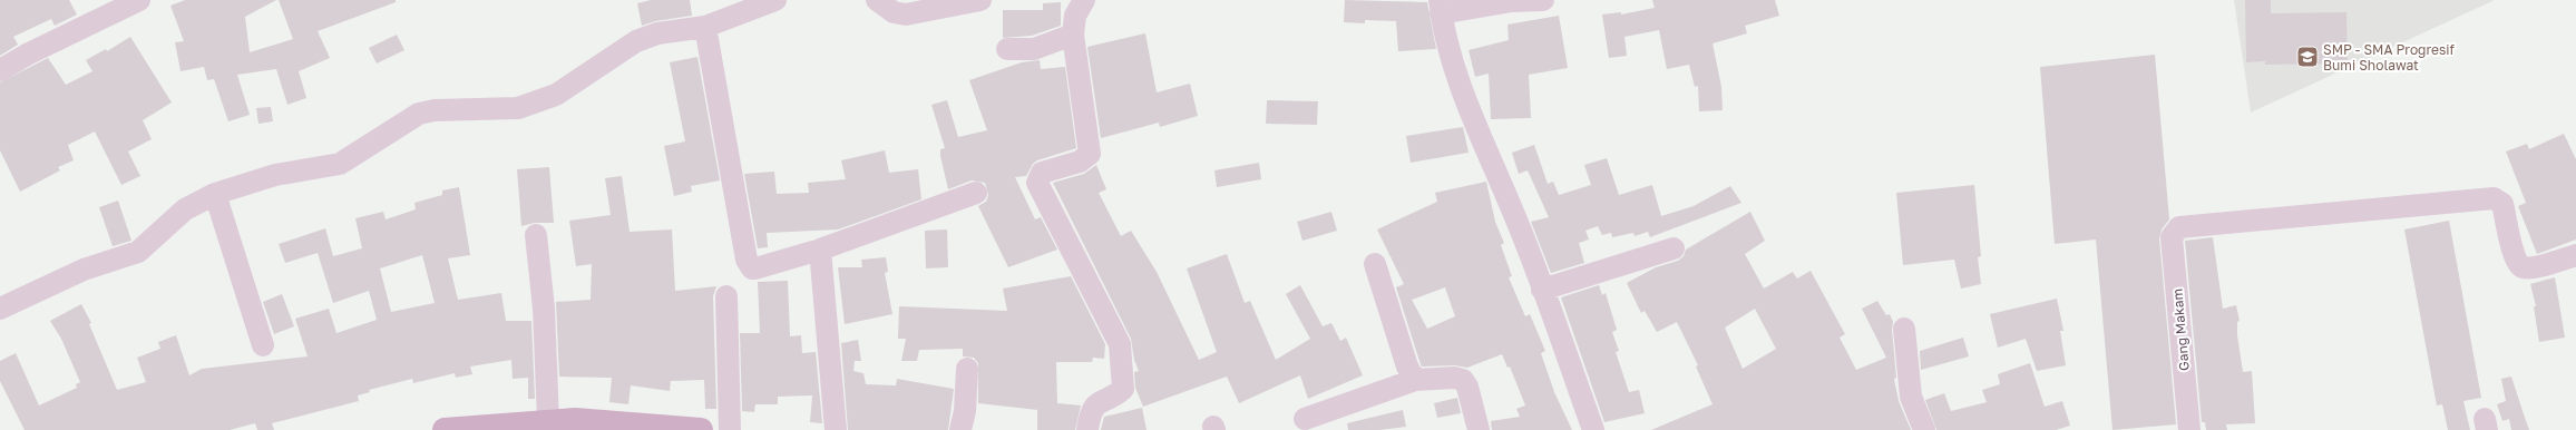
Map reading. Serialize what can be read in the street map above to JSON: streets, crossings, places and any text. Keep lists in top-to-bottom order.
{
  "streets": {
    "street": ["Gang Makam"]
  },
  "places": {
    "school or university": ["SMP - SMA Progresif Bumi Sholawat"]
  }
}
